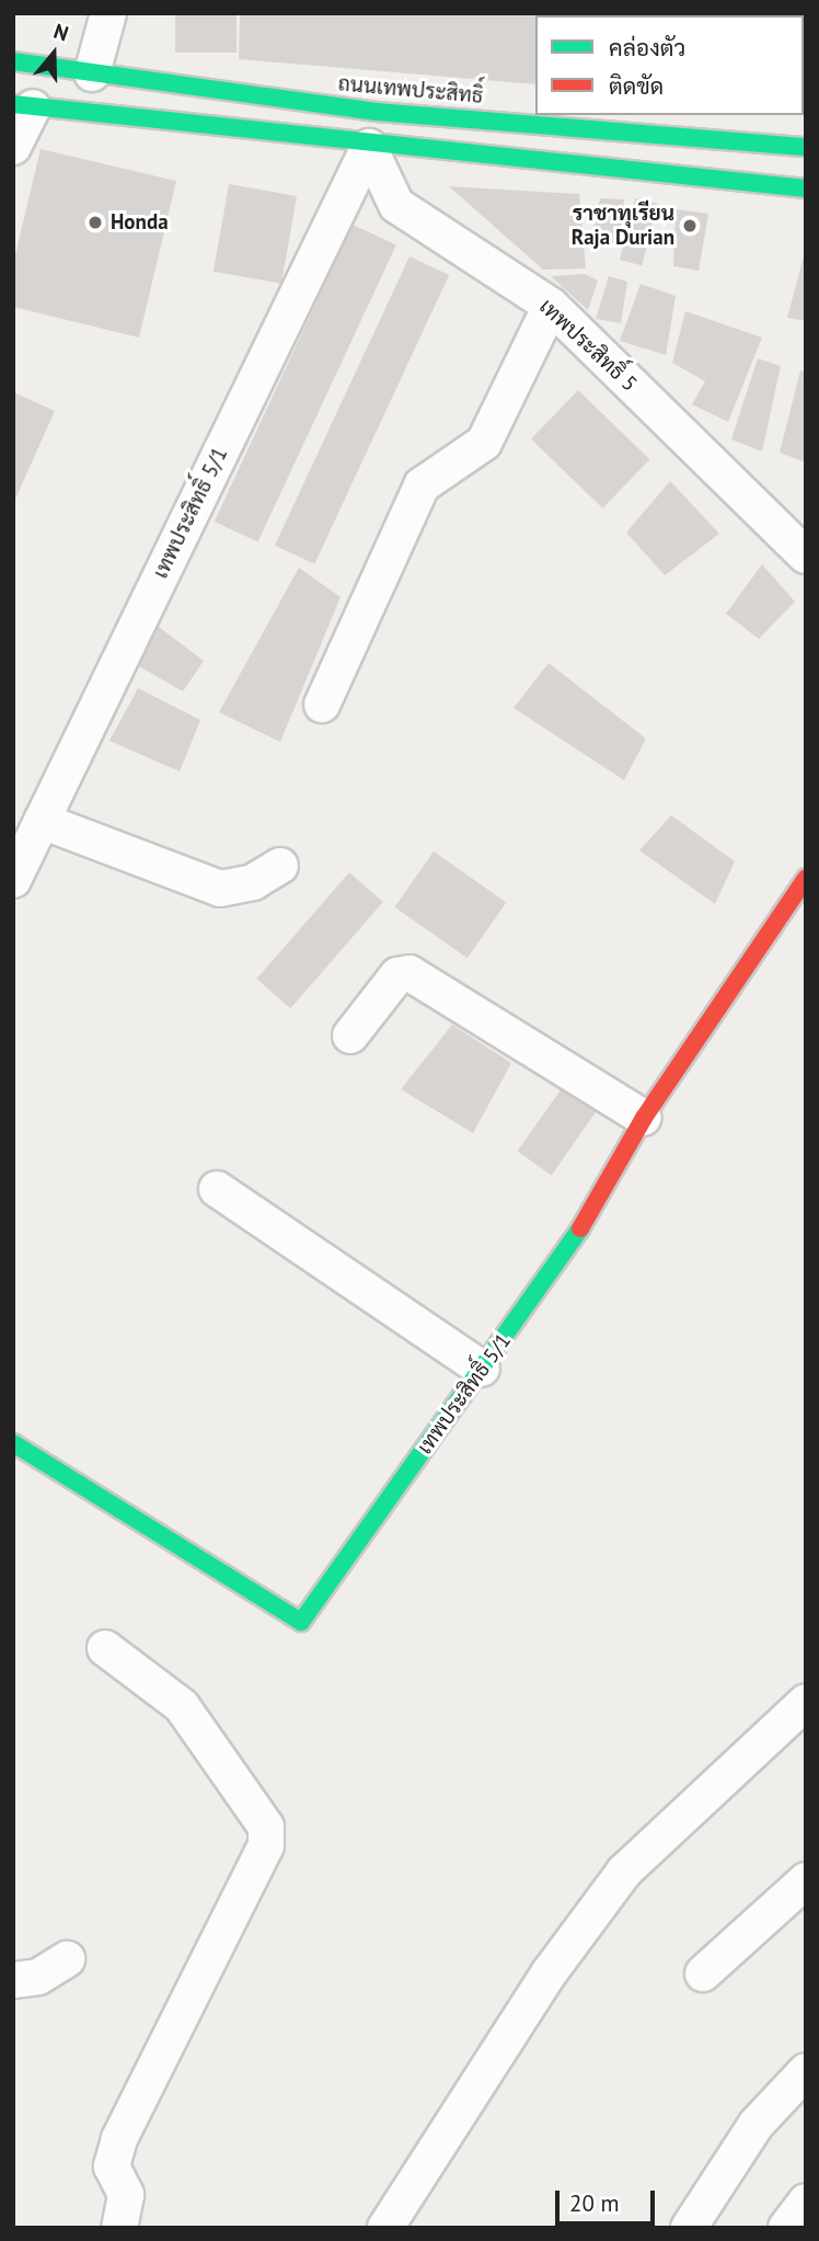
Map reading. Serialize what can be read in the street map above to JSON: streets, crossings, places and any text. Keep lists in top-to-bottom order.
{
  "streets": {
    "main road": ["ถนนเทพประสิทธิ์", "เทพประสิทธิ์ 5/1"],
    "street": ["เทพประสิทธิ์ 5"]
  },
  "crossings": [
    ["เทพประสิทธิ์ 5", "เทพประสิทธิ์ 5/1"]
  ],
  "places": ["Honda", "ราชาทุเรียน Raja Durian"],
  "legend": ["คล่องตัว", "ติดขัด"],
  "scale_bar": "20 m",
  "north": "top"
}
